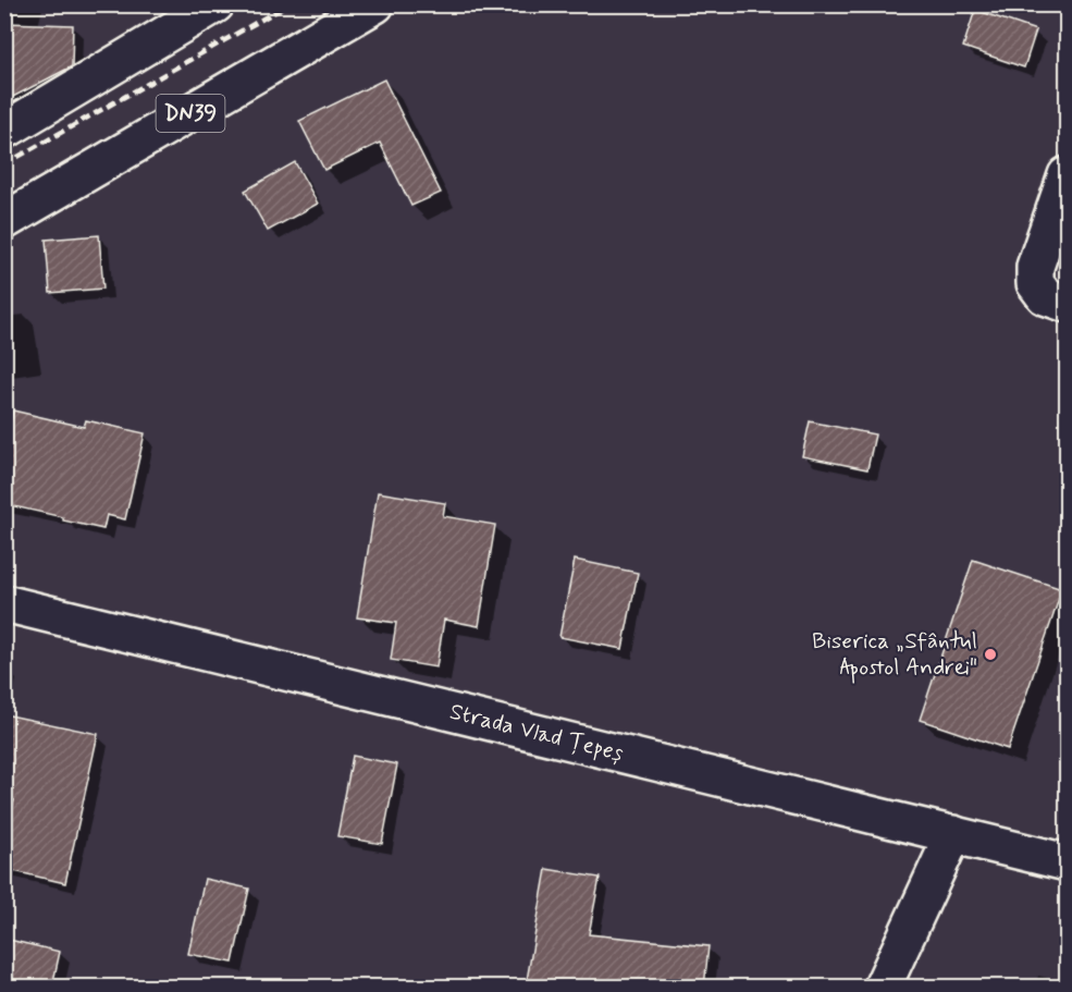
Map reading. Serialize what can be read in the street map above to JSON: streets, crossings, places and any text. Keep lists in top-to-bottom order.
{
  "streets": {
    "street": ["DN39", "Strada Vlad Țepeș"]
  },
  "places": ["Biserica „Sfântul Apostol Andrei\""]
}
